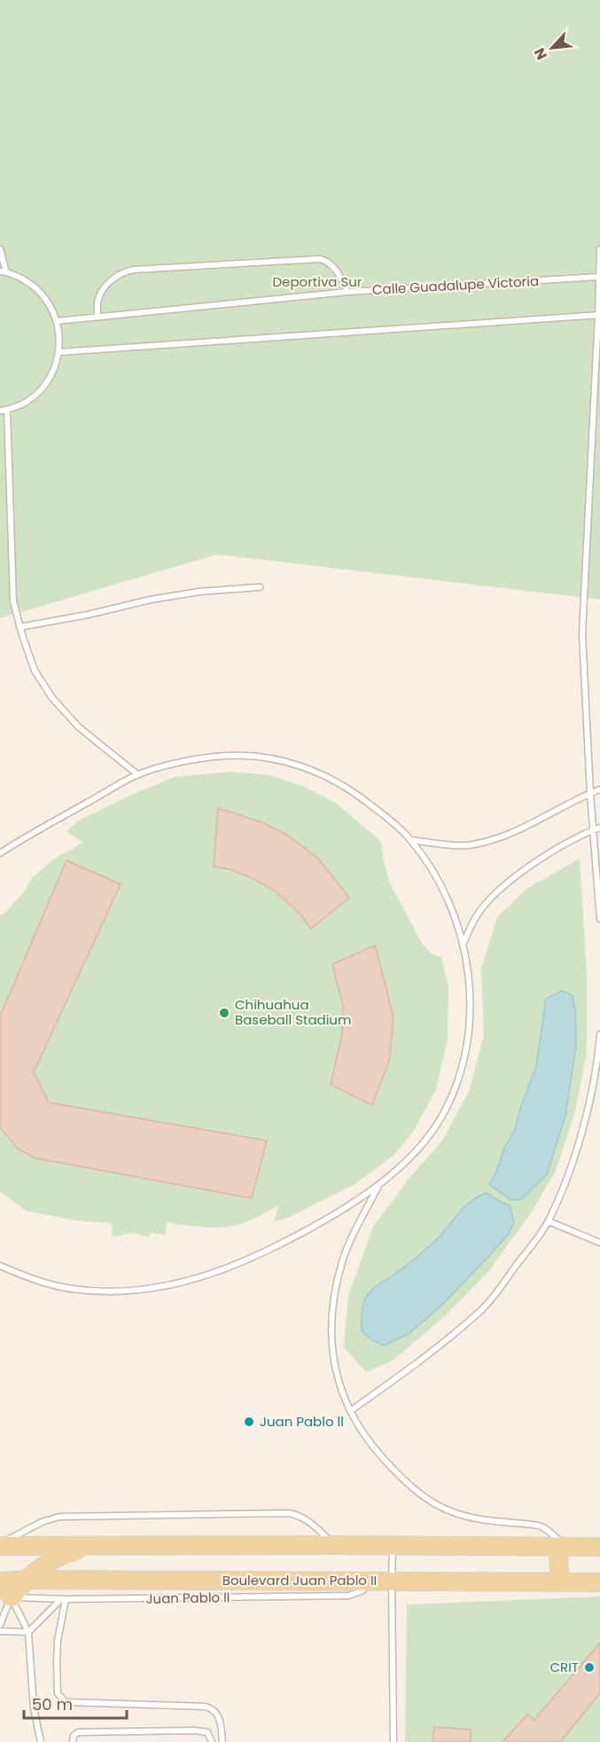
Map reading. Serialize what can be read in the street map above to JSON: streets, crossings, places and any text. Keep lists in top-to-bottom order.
{
  "streets": {
    "main road": ["Boulevard Juan Pablo II"],
    "lane": ["Calle Guadalupe Victoria", "Juan Pablo II"]
  },
  "crossings": [
    ["Boulevard Juan Pablo II", "Juan Pablo II"]
  ],
  "parks": ["Deportiva Sur"],
  "places": ["Chihuahua Baseball Stadium", "Juan Pablo ll", "CRIT"],
  "scale_bar": "50 m",
  "north": "bottom left"
}
